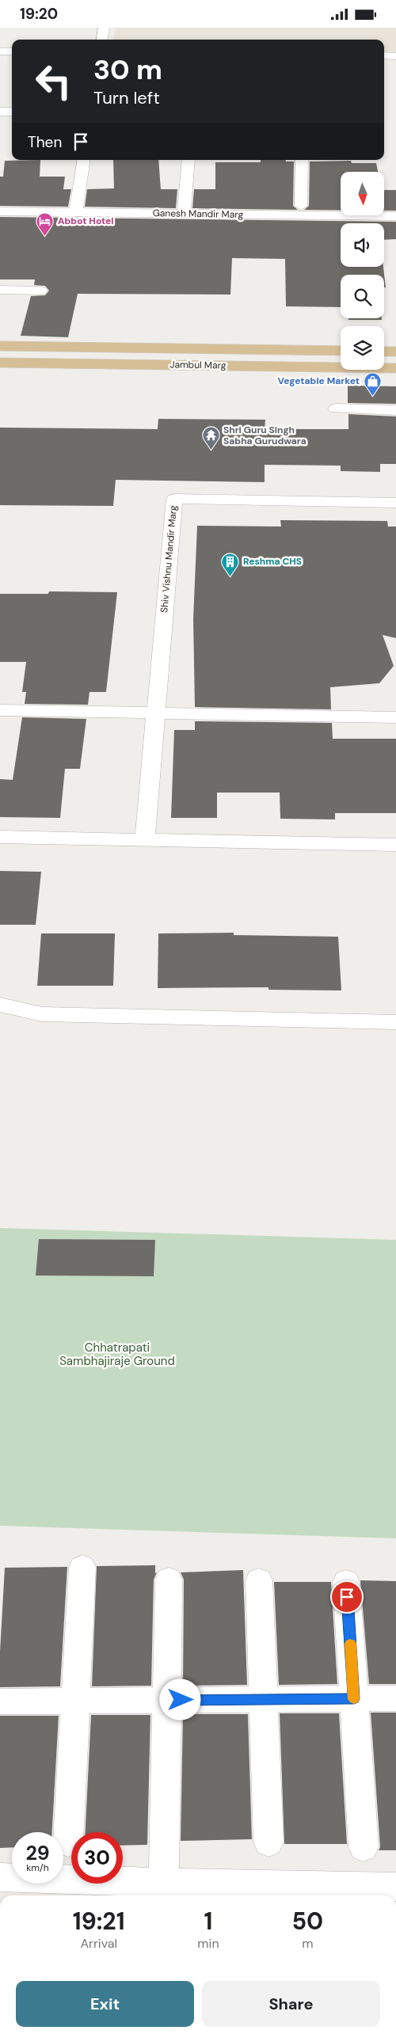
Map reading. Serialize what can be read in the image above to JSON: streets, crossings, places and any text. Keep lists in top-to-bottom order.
{
  "streets": {
    "main road": ["Jambul Marg"],
    "street": ["Ganesh Mandir Marg", "Shiv Vishnu Mandir Marg"]
  },
  "parks": ["Chhatrapati Sambhajiraje Ground"],
  "places": {
    "hotel": ["Abbot Hotel"],
    "shop": ["Vegetable Market"],
    "temple": ["Shri Guru Singh Sabha Gurudwara"],
    "building": ["Reshma CHS"]
  },
  "north": "bottom",
  "page": {
    "status": "19:20",
    "turn": ["30 m", "Turn left"],
    "then": "Then",
    "speed": "29 km/h",
    "limit": "30",
    "eta": [
      "19:21",
      "Arrival",
      "1",
      "min",
      "50",
      "m"
    ],
    "buttons": ["Exit", "Share"]
  }
}
